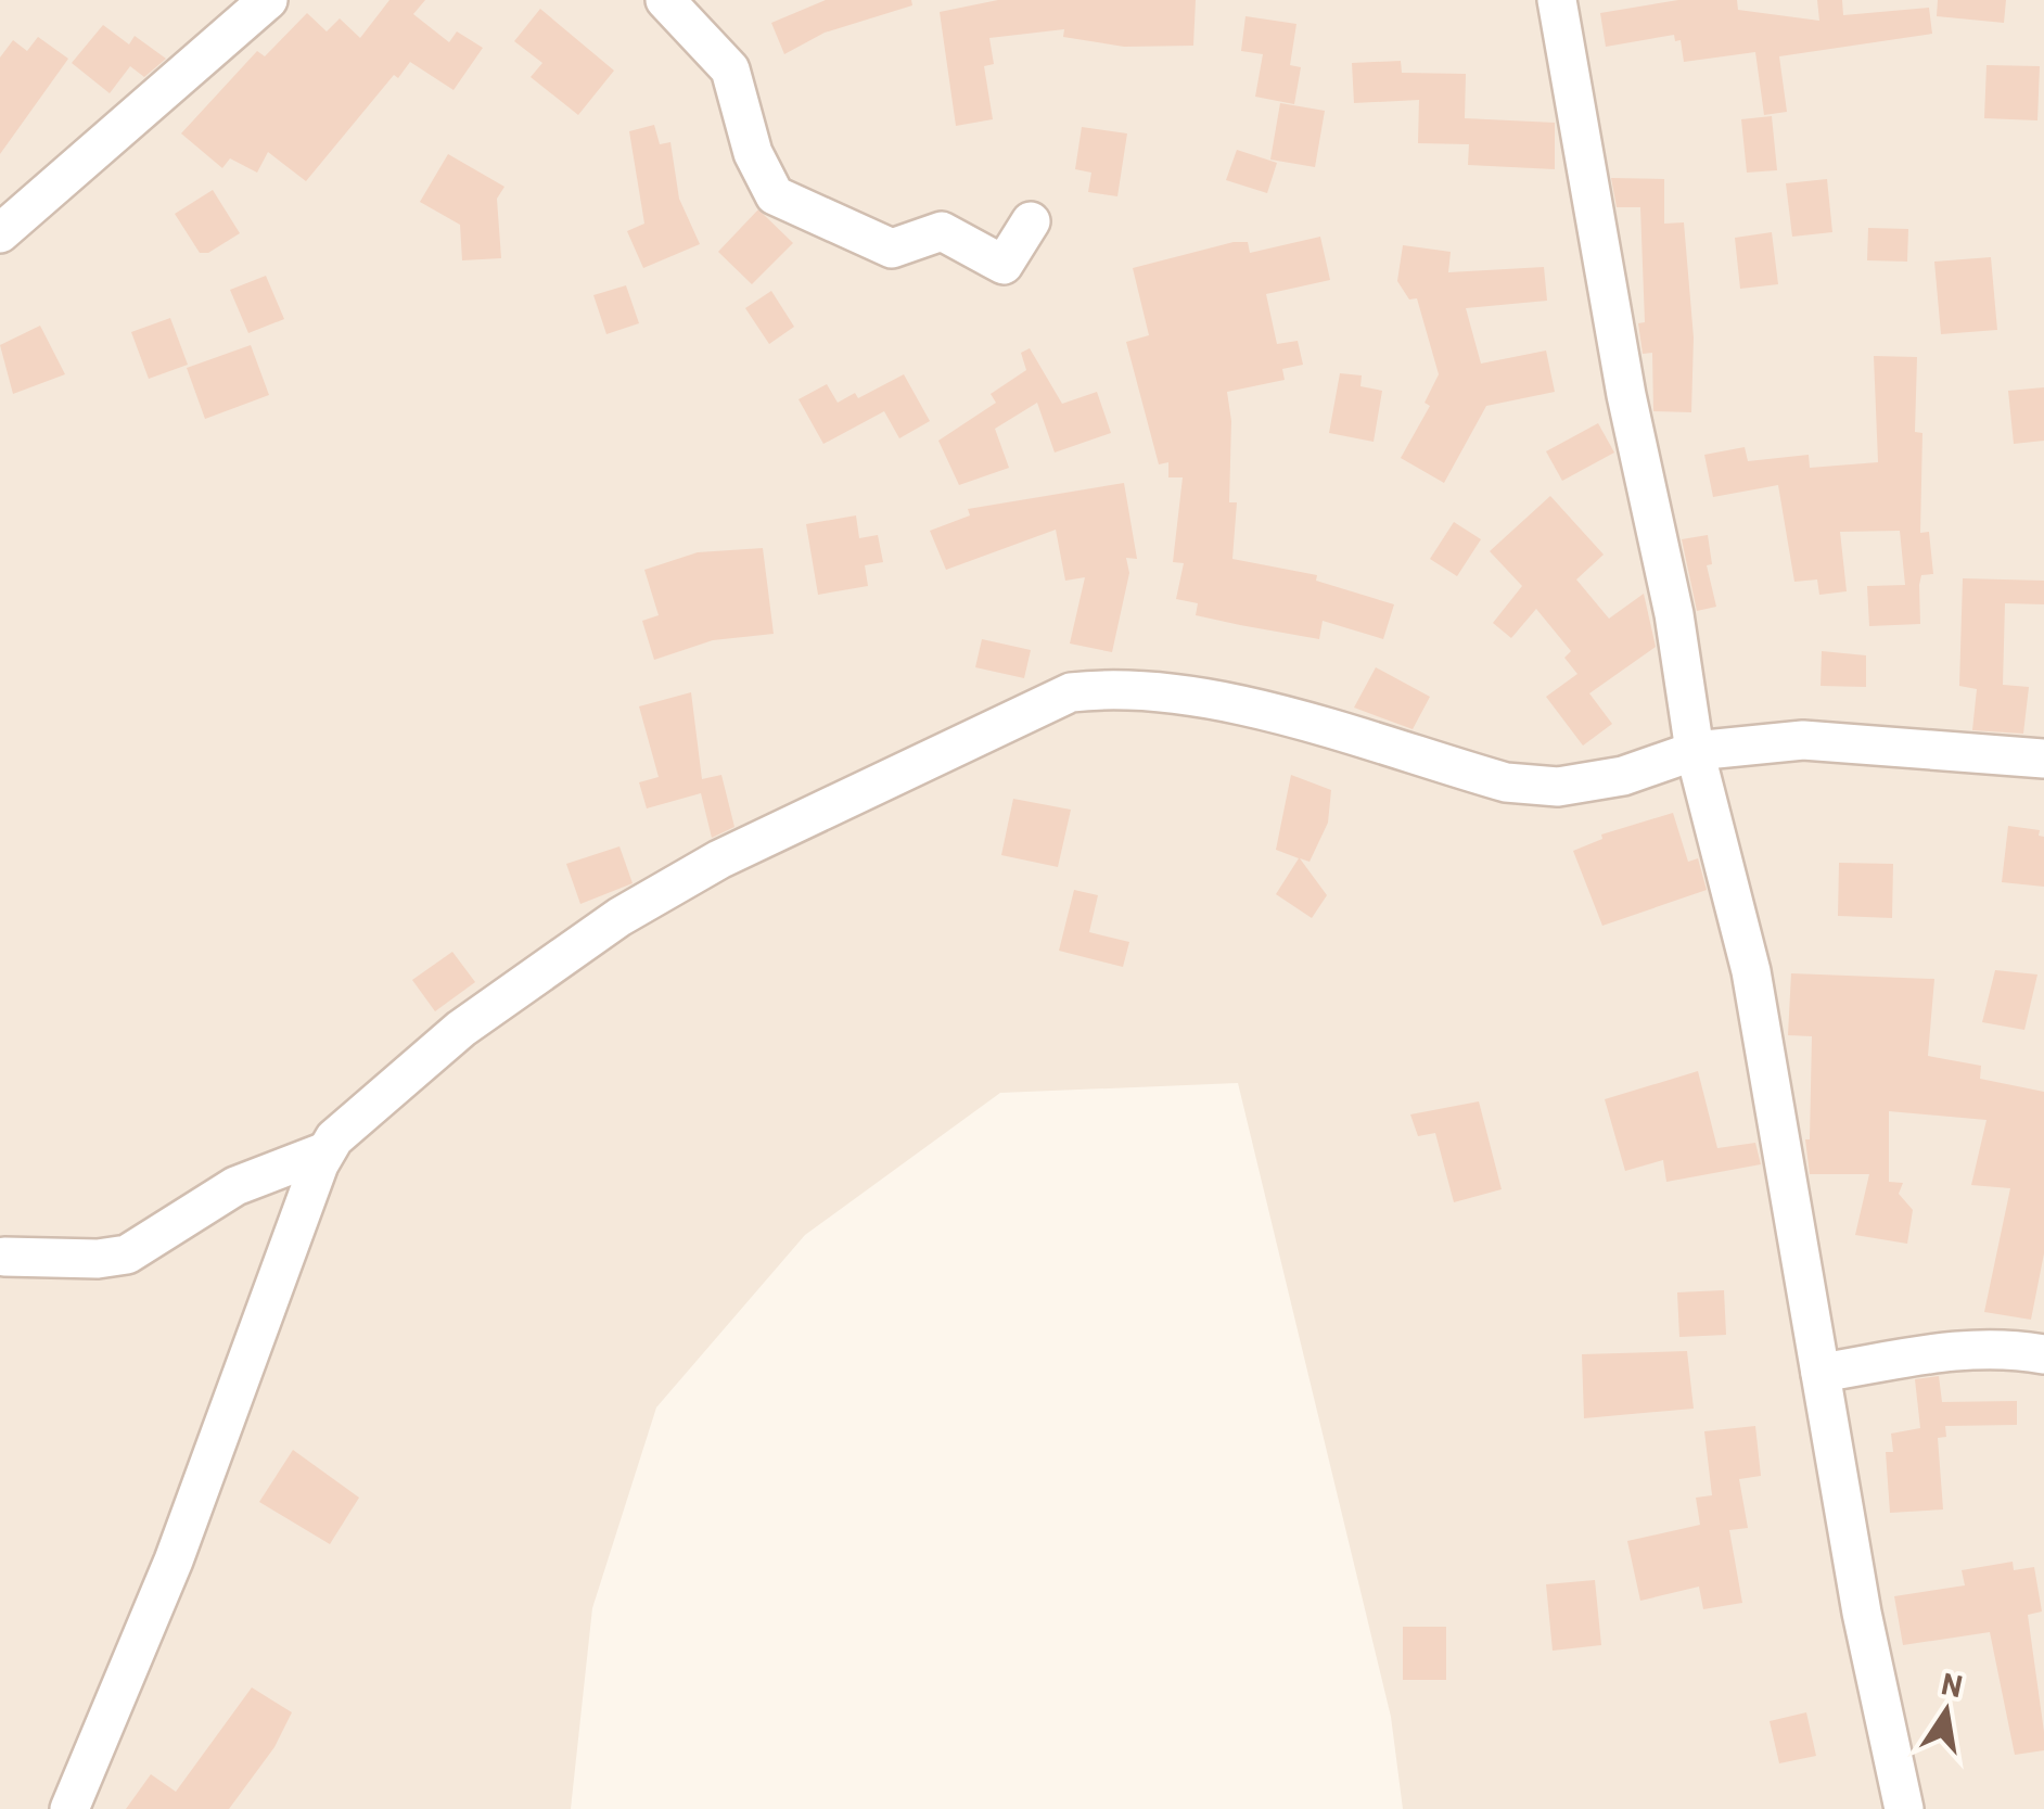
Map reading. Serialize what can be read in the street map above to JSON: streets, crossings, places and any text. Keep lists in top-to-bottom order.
{
  "north": "top"
}
